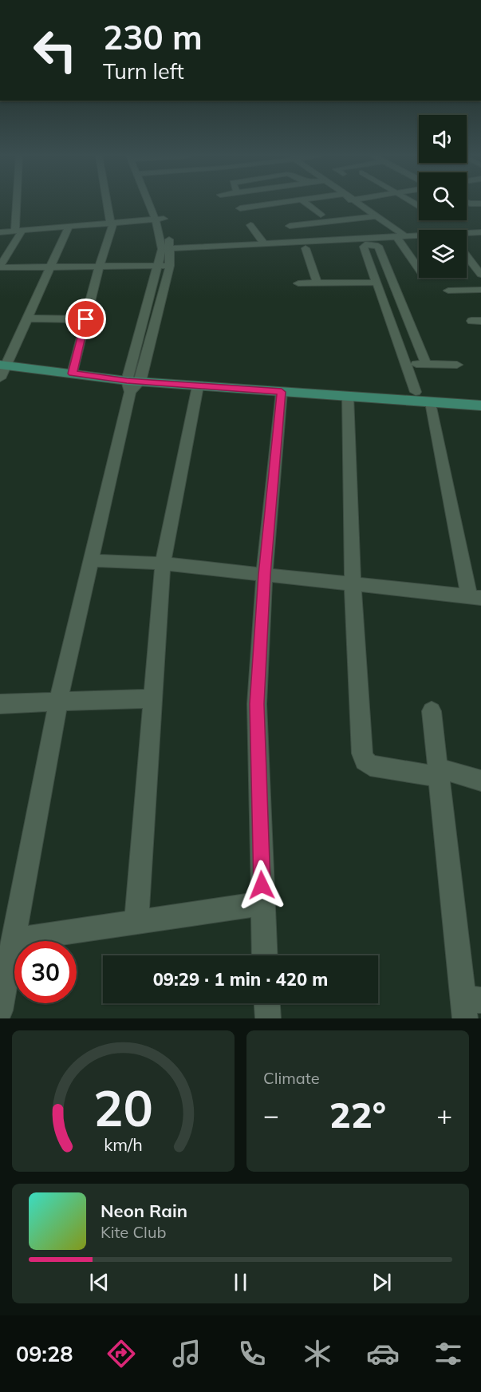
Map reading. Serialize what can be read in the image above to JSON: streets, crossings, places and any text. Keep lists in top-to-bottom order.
{
  "page": {
    "turn": ["230 m", "Turn left"],
    "limit": "30",
    "trip": "09:29 · 1 min · 420 m",
    "tile": "Climate",
    "heat": ["−", "22°", "+"],
    "song": ["Neon Rain", "Kite Club"],
    "tabs": "09:28",
    "gauge": ["20", "km/h"]
  }
}
